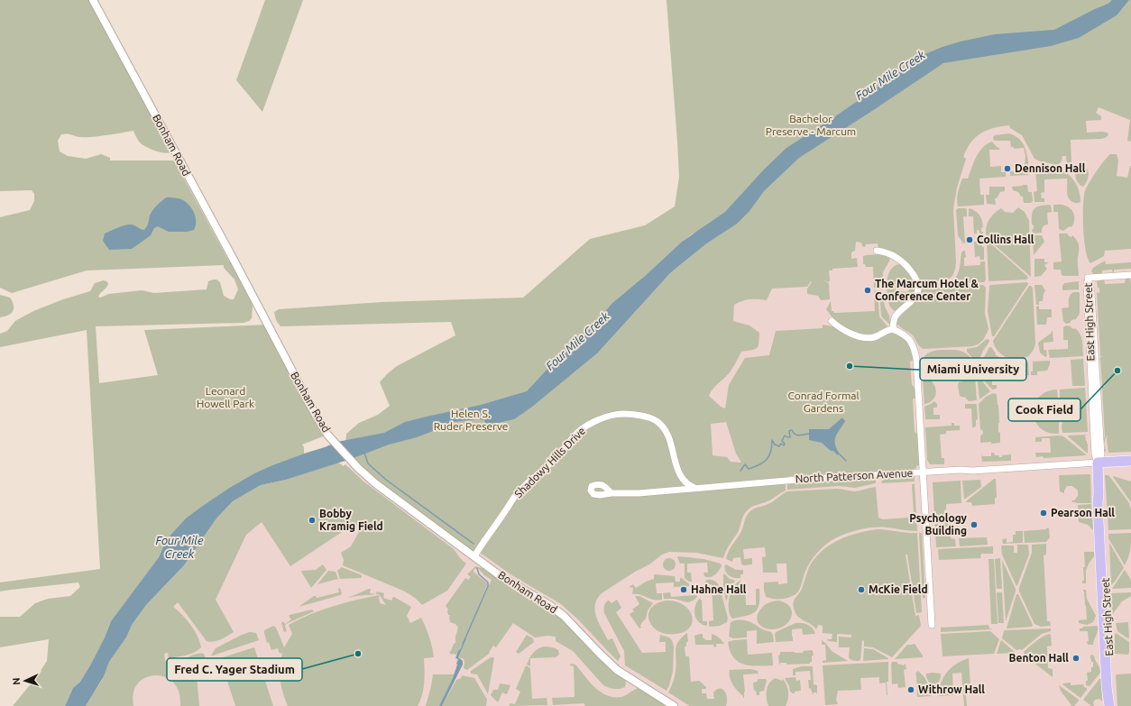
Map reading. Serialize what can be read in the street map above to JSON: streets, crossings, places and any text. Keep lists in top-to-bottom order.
{
  "streets": {
    "highway": ["East High Street"],
    "street": ["Bonham Road", "Shadowy Hills Drive", "North Patterson Avenue"]
  },
  "crossings": [
    ["Bonham Road", "Shadowy Hills Drive"],
    ["East High Street", "North Patterson Avenue"],
    ["Shadowy Hills Drive", "North Patterson Avenue"]
  ],
  "water": ["Four Mile Creek"],
  "parks": [
    "Bachelor Preserve - Marcum",
    "Leonard Howell Park",
    "Conrad Formal Gardens",
    "Helen S. Ruder Preserve"
  ],
  "places": [
    "Dennison Hall",
    "Collins Hall",
    "The Marcum Hotel & Conference Center",
    "Miami University",
    "Cook Field",
    "Pearson Hall",
    "Bobby Kramig Field",
    "Psychology Building",
    "Hahne Hall",
    "McKie Field",
    "Fred C. Yager Stadium",
    "Benton Hall",
    "Withrow Hall"
  ],
  "north": "left"
}
